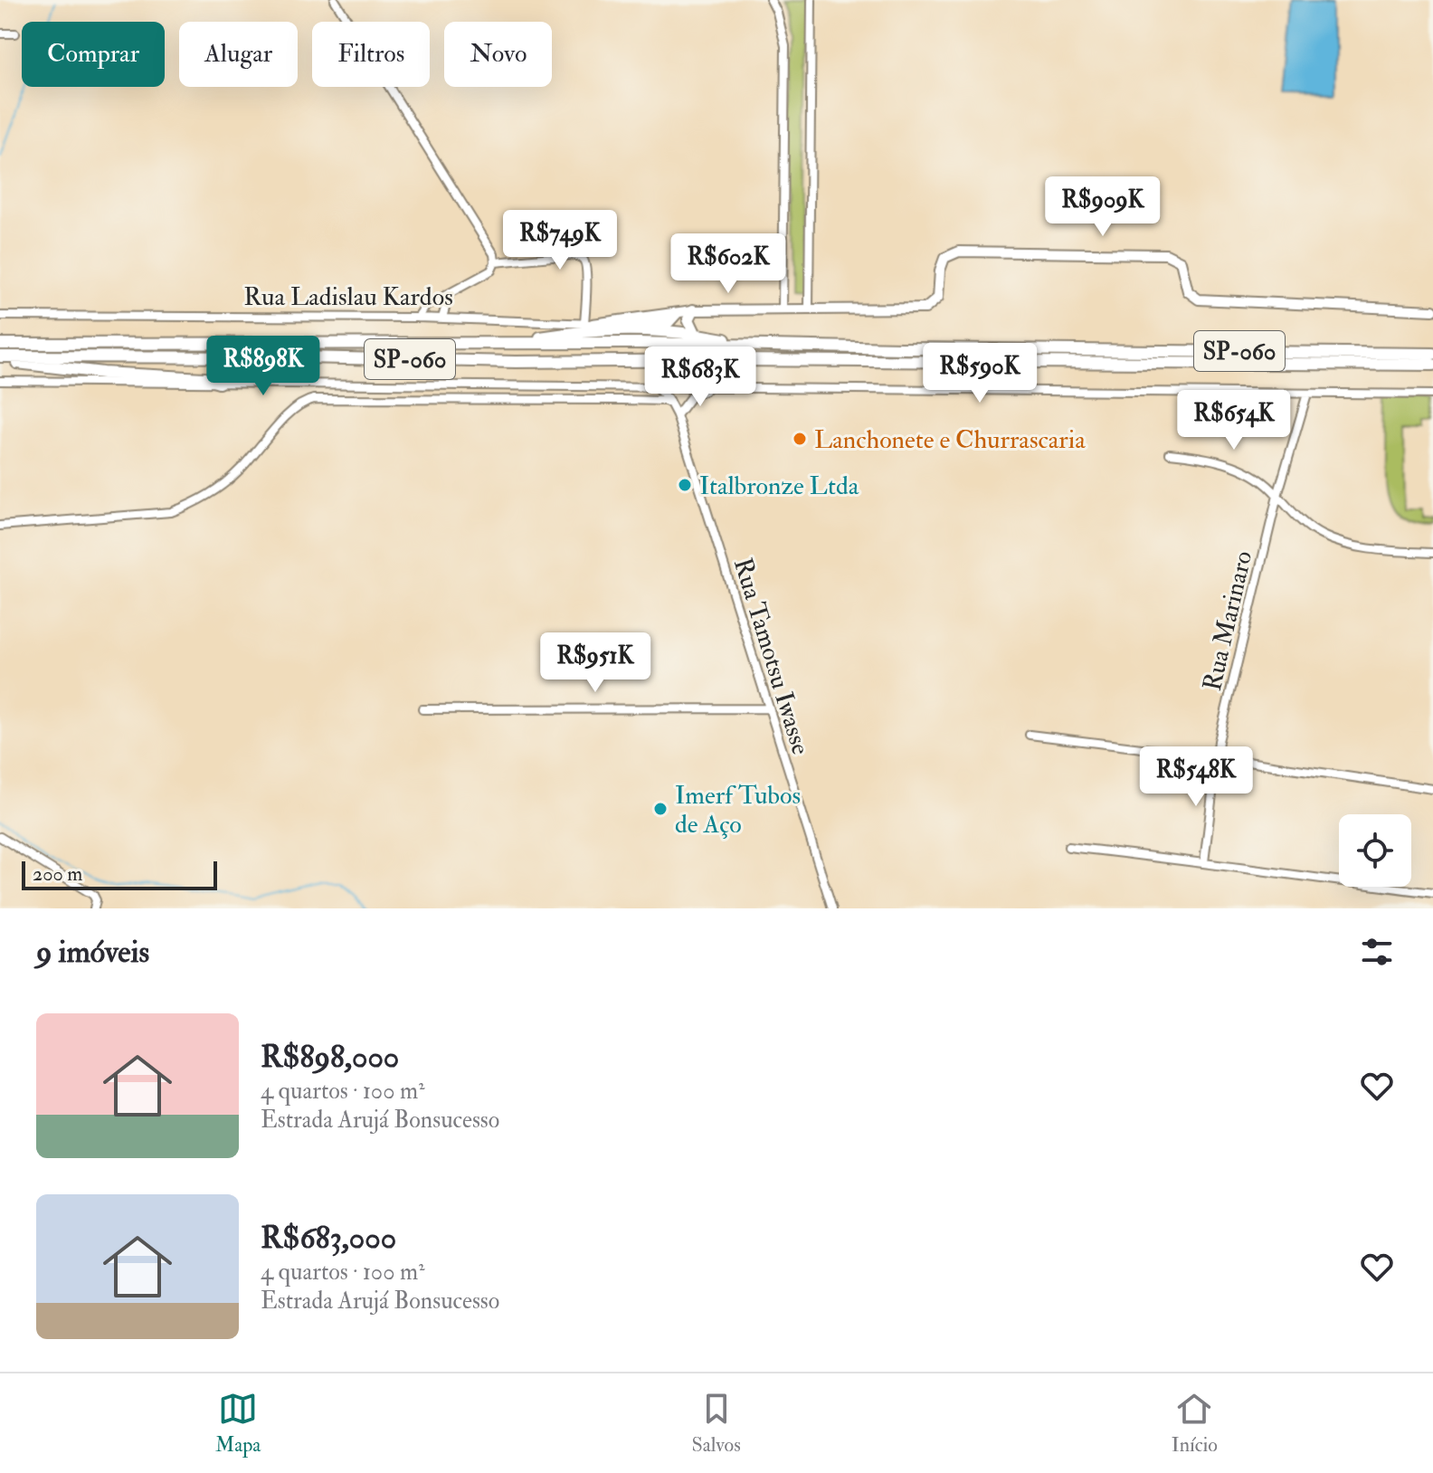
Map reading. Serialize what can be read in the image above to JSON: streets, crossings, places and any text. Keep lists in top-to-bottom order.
{
  "streets": {
    "highway": ["SP-060"],
    "street": ["Rua Ladislau Kardos", "Rua Marinaro", "Rua Tamotsu Iwasse"]
  },
  "places": ["Lanchonete e Churrascaria", "Italbronze Ltda", "Imerf Tubos de Aço"],
  "scale_bar": "200 m",
  "page": {
    "chip": [
      "Comprar",
      "Alugar",
      "Filtros",
      "Novo"
    ],
    "price": [
      "R$909K",
      "R$749K",
      "R$602K",
      "R$898K",
      "R$590K",
      "R$683K",
      "R$654K",
      "R$951K",
      "R$548K"
    ],
    "scale": "200 m",
    "heading": "9 imóveis",
    "list": [
      {
        "name": "R$898,000",
        "note": "4 quartos · 100 m² · Estrada Arujá Bonsucesso"
      },
      {
        "name": "R$683,000",
        "note": "4 quartos · 100 m² · Estrada Arujá Bonsucesso"
      }
    ],
    "tabs": ["Mapa", "Salvos", "Início"]
  }
}
